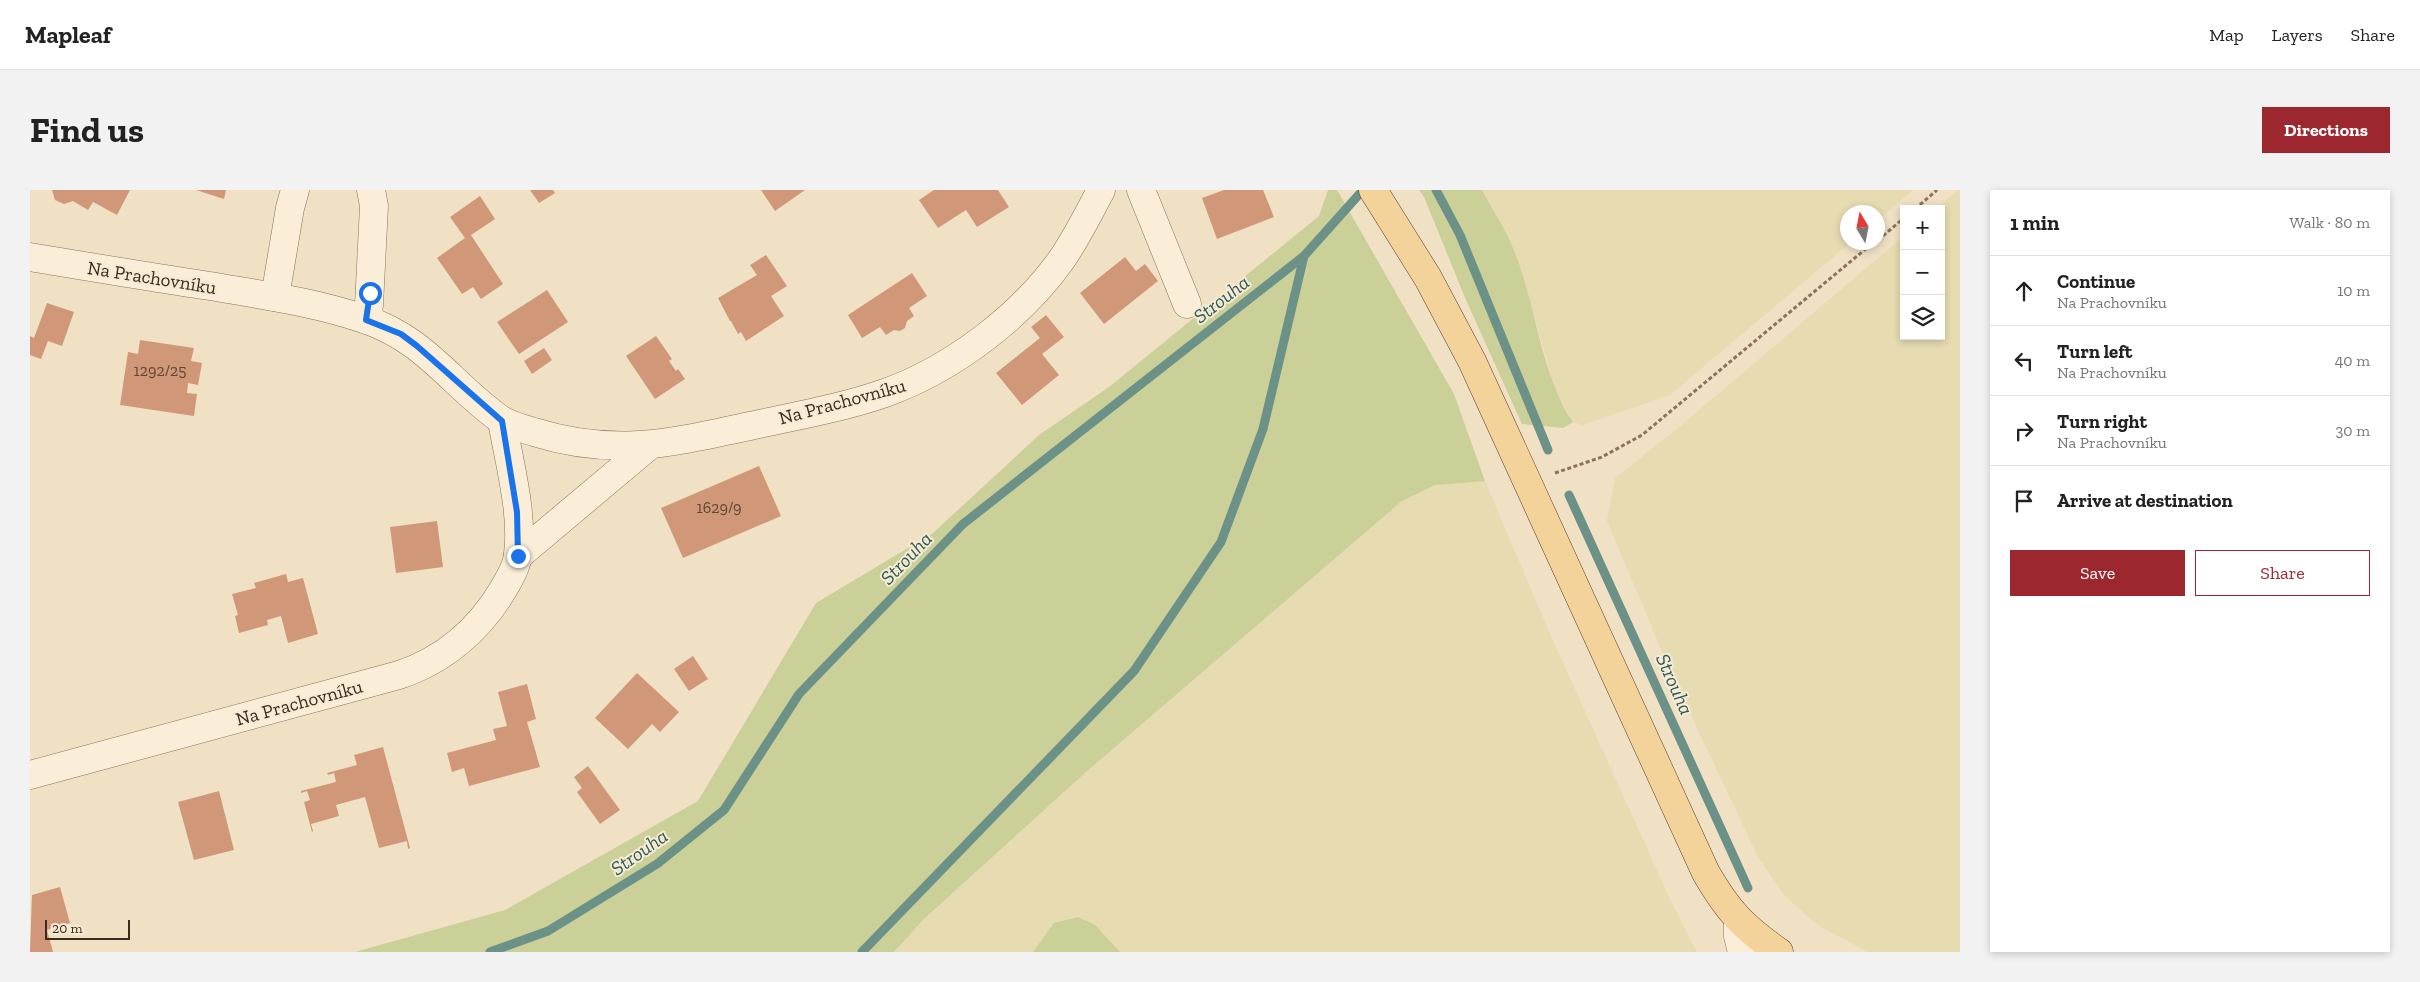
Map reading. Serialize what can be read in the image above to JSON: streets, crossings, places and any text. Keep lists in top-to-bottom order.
{
  "streets": {
    "street": ["Na Prachovníku"]
  },
  "water": ["Strouha"],
  "house_numbers": ["1292/25", "1629/9"],
  "scale_bar": "20 m",
  "north": "top",
  "page": {
    "header": "Mapleaf",
    "nav": ["Map", "Layers", "Share"],
    "buttons": [
      "Directions",
      ["Save", "Share"]
    ],
    "title": "Find us",
    "heading": ["1 min", "Walk · 80 m"],
    "map_buttons": ["+", "−"],
    "list": [
      ["Continue", "Na Prachovníku", "10 m"],
      ["Turn left", "Na Prachovníku", "40 m"],
      ["Turn right", "Na Prachovníku", "30 m"],
      "Arrive at destination"
    ],
    "scale": "20 m"
  }
}
